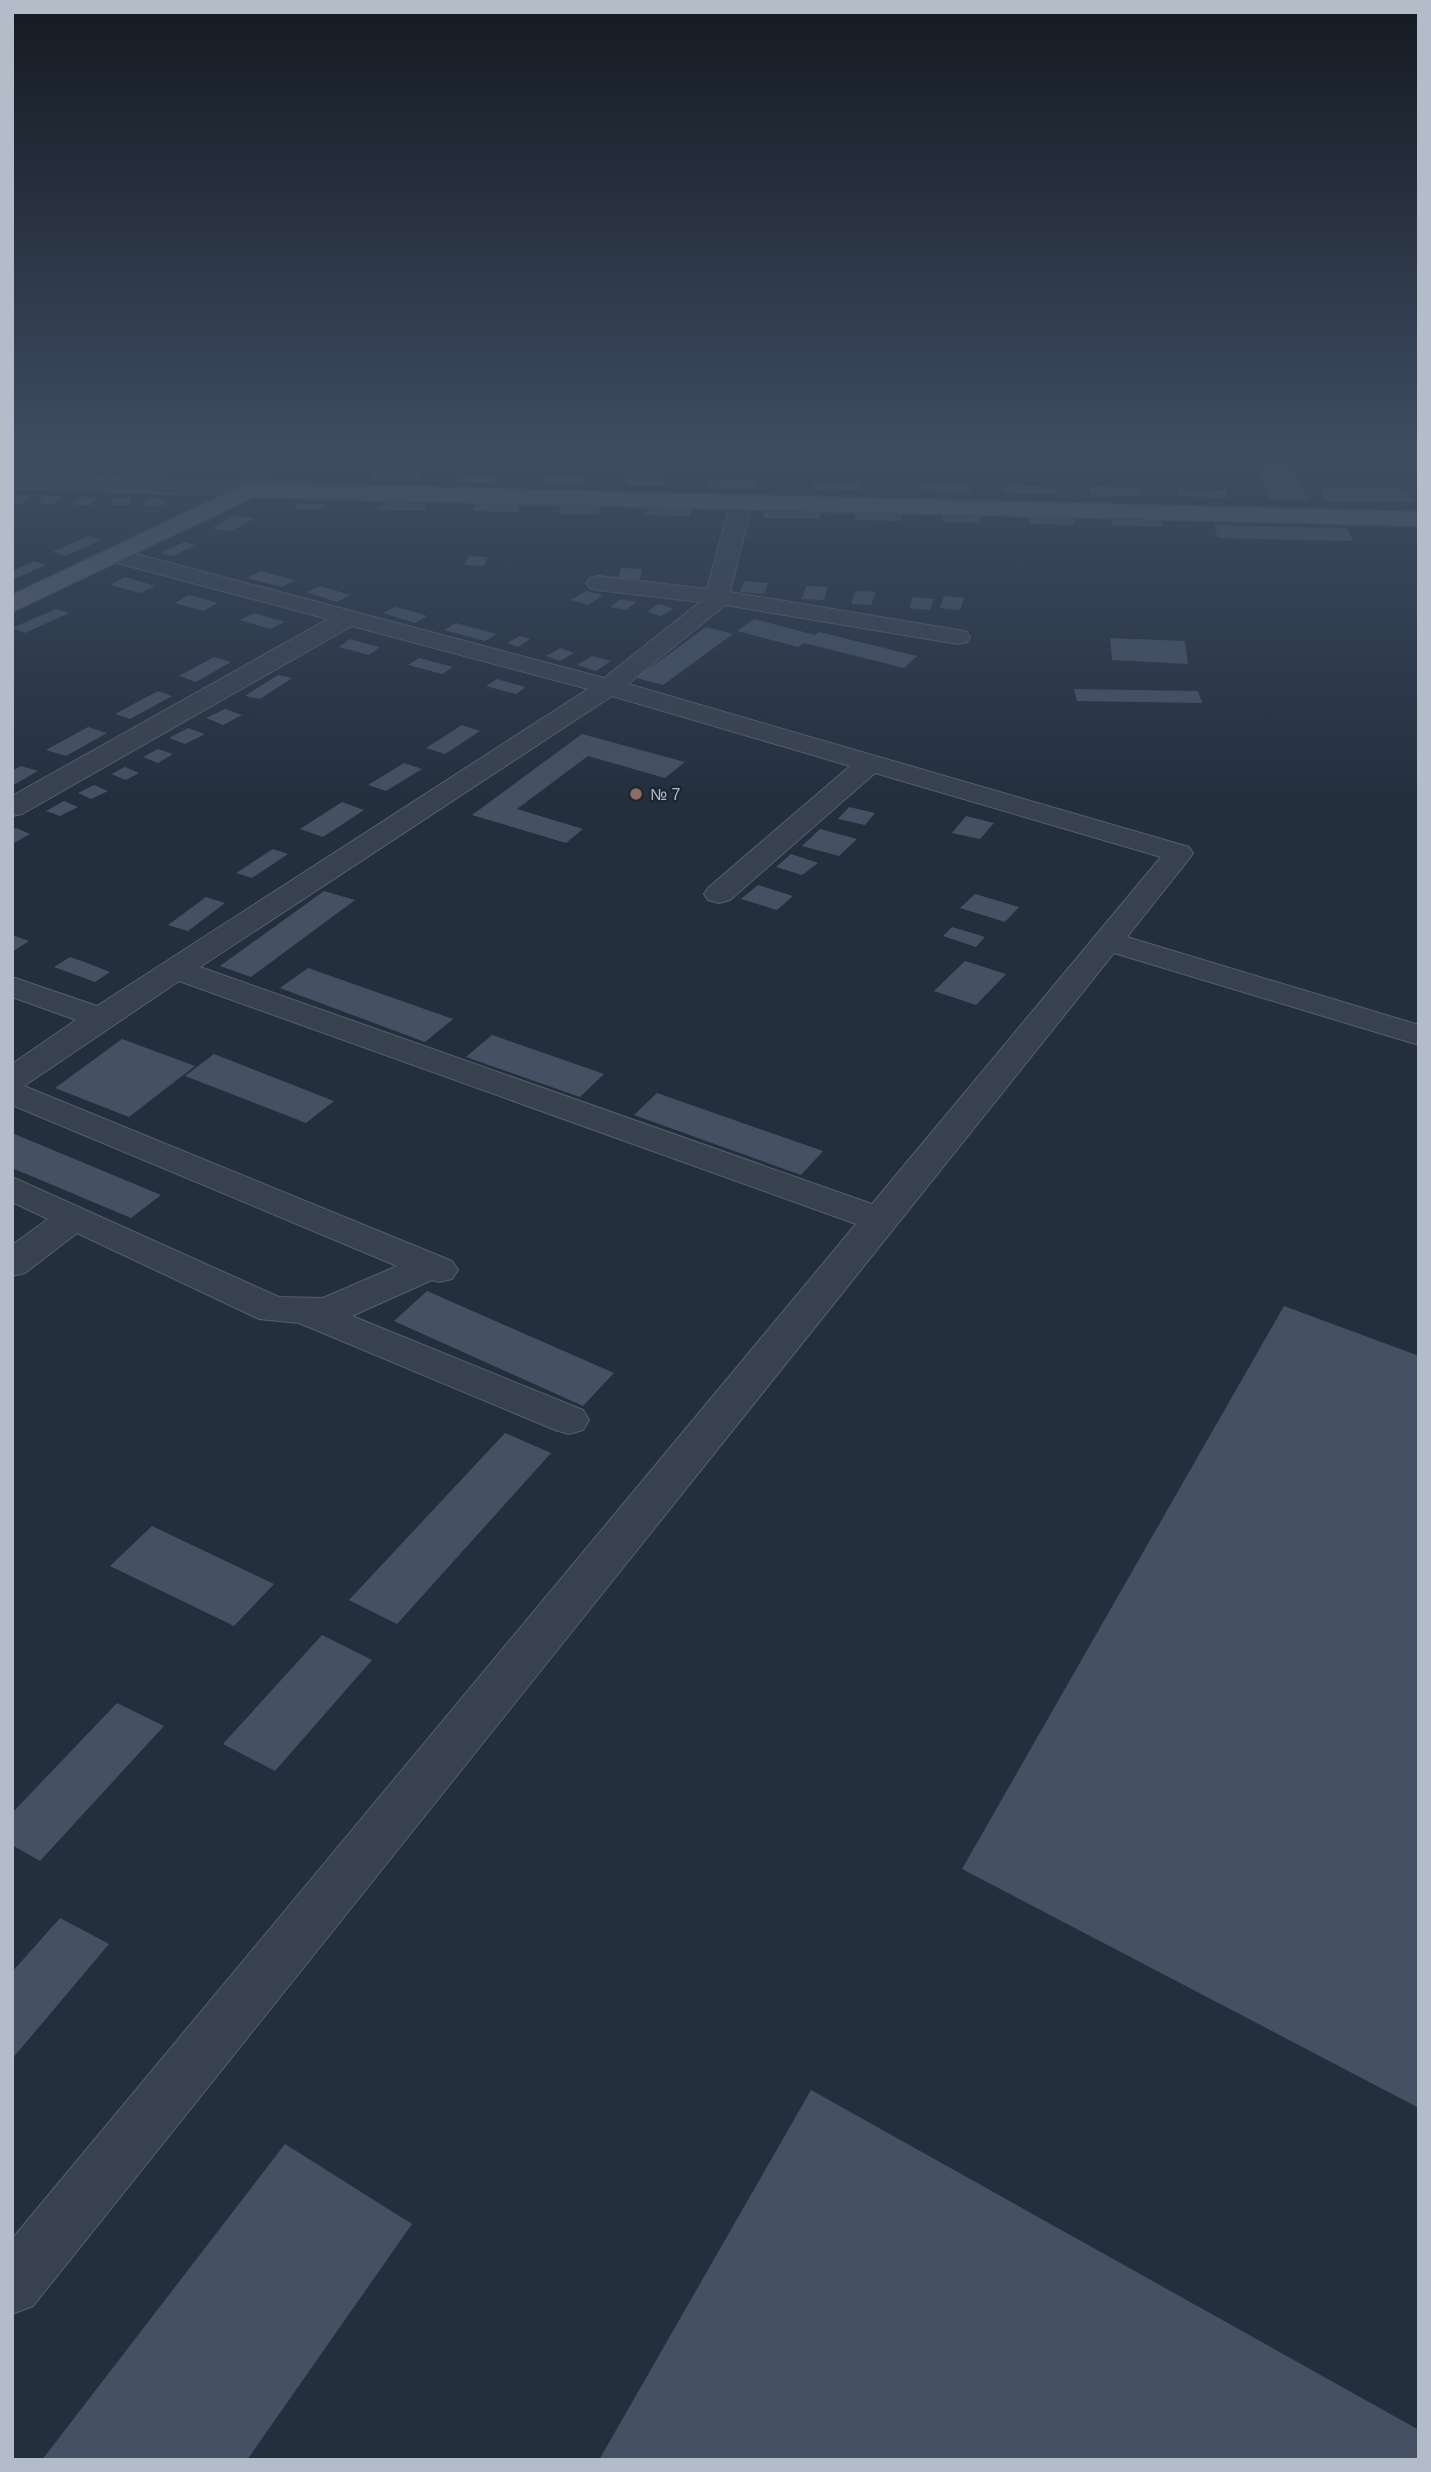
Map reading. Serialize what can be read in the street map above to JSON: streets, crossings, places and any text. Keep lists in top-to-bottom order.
{
  "places": ["№ 7"]
}
